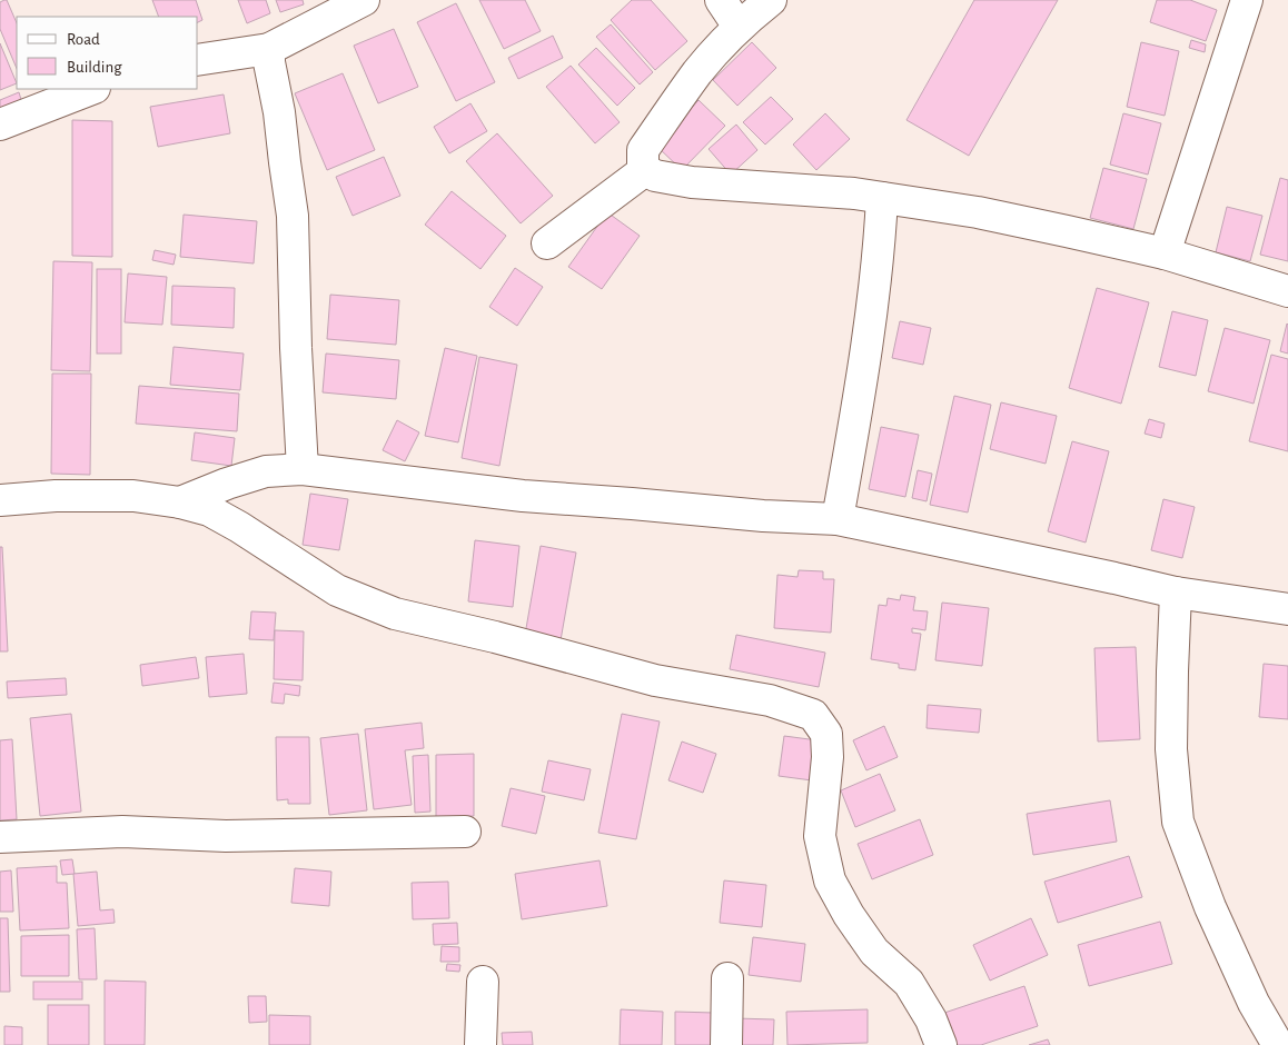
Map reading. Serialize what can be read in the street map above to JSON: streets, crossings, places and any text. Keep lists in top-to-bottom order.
{
  "legend": ["Road", "Building"]
}
